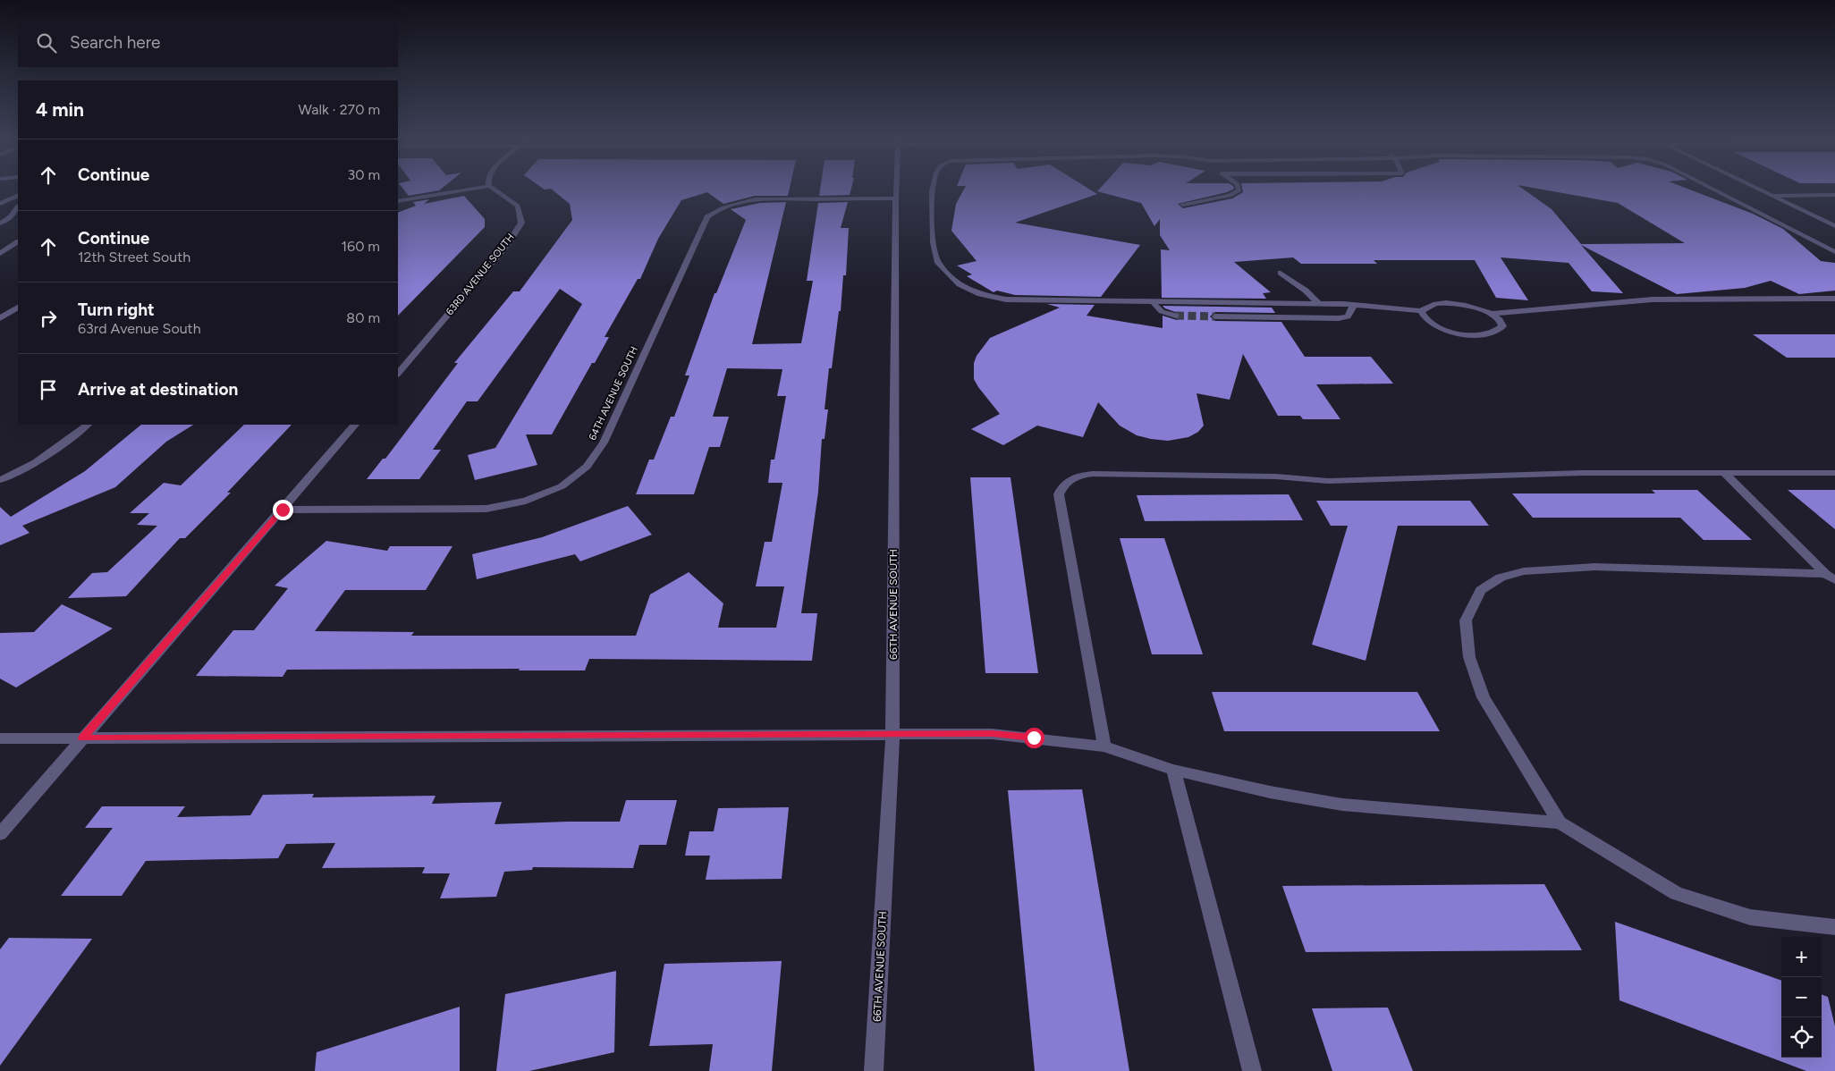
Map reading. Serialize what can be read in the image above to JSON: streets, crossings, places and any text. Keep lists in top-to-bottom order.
{
  "streets": {
    "street": ["63RD AVENUE SOUTH", "64TH AVENUE SOUTH", "66TH AVENUE SOUTH"]
  },
  "crossings": [
    ["64TH AVENUE SOUTH", "66TH AVENUE SOUTH"]
  ],
  "page": {
    "search": "Search here",
    "heading": ["4 min", "Walk · 270 m"],
    "list": [
      ["Continue", "30 m"],
      ["Continue", "12th Street South", "160 m"],
      ["Turn right", "63rd Avenue South", "80 m"],
      "Arrive at destination"
    ],
    "map_buttons": ["+", "−"]
  }
}
